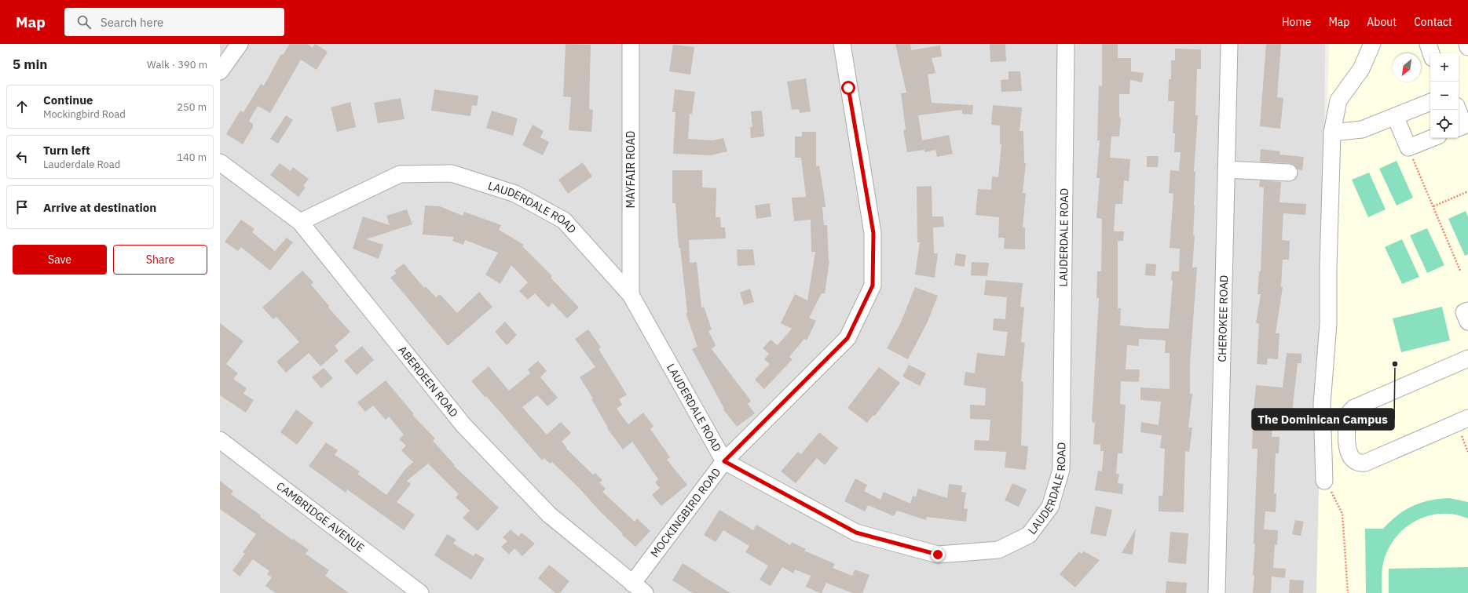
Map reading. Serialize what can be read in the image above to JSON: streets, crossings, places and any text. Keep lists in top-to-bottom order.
{
  "streets": {
    "street": [
      "MAYFAIR ROAD",
      "LAUDERDALE ROAD",
      "CHEROKEE ROAD",
      "ABERDEEN ROAD",
      "MOCKINGBIRD ROAD",
      "CAMBRIDGE AVENUE"
    ]
  },
  "crossings": [
    ["MAYFAIR ROAD", "LAUDERDALE ROAD"],
    ["LAUDERDALE ROAD", "ABERDEEN ROAD"],
    ["LAUDERDALE ROAD", "MOCKINGBIRD ROAD"],
    ["ABERDEEN ROAD", "MOCKINGBIRD ROAD"]
  ],
  "places": ["The Dominican Campus"],
  "north": "bottom left",
  "page": {
    "header": "Map",
    "search": "Search here",
    "nav": [
      "Home",
      "Map",
      "About",
      "Contact"
    ],
    "heading": ["5 min", "Walk · 390 m"],
    "map_buttons": ["+", "−"],
    "list": [
      ["Continue", "Mockingbird Road", "250 m"],
      ["Turn left", "Lauderdale Road", "140 m"],
      "Arrive at destination"
    ],
    "buttons": ["Save", "Share"]
  }
}
